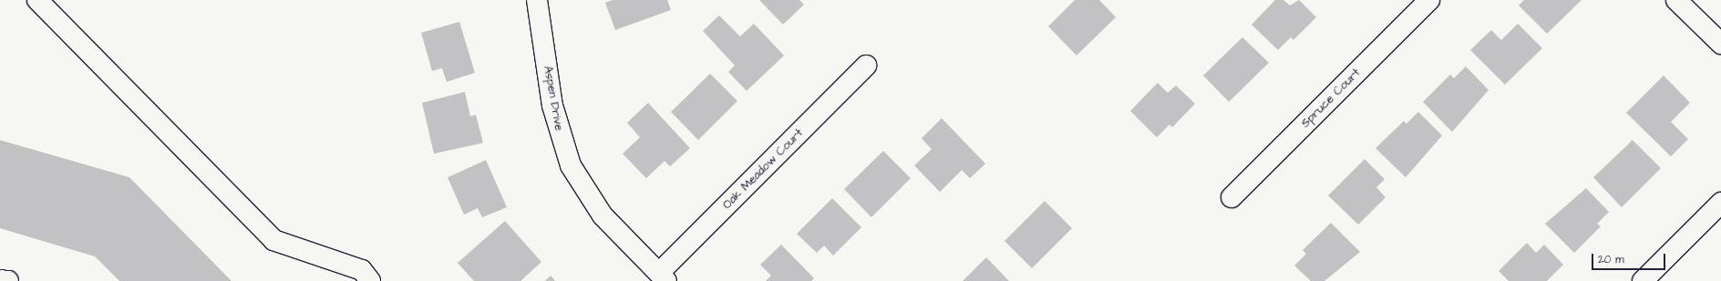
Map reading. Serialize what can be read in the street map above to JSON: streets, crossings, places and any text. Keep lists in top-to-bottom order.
{
  "streets": {
    "street": ["Aspen Drive", "Spruce Court", "Oak Meadow Court"]
  },
  "crossings": [
    ["Aspen Drive", "Oak Meadow Court"]
  ],
  "scale_bar": "20 m"
}
